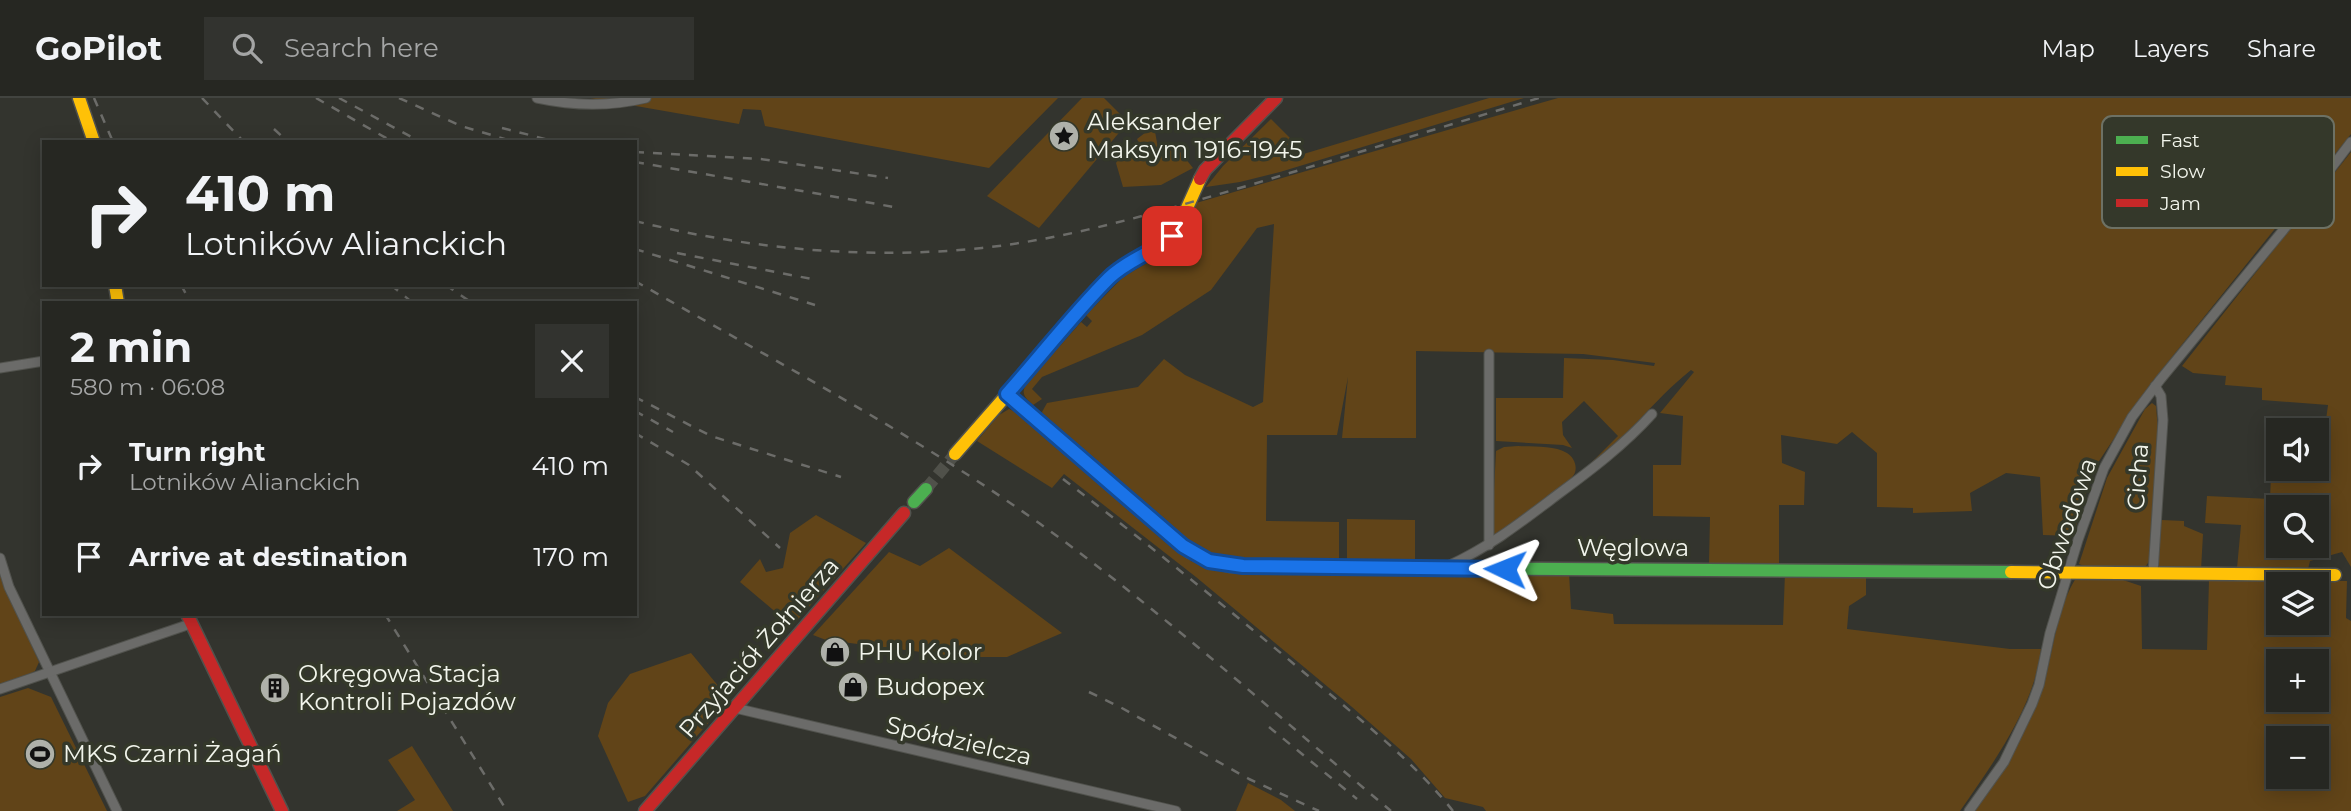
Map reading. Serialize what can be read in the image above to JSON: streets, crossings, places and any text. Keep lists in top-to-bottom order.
{
  "streets": {
    "street": [
      "Cicha",
      "Obwodowa",
      "Węglowa",
      "Przyjaciół Żołnierza",
      "Spółdzielcza"
    ]
  },
  "crossings": [
    ["Cicha", "Obwodowa"],
    ["Obwodowa", "Węglowa"],
    ["Przyjaciół Żołnierza", "Spółdzielcza"]
  ],
  "places": {
    "place": ["Aleksander Maksym 1916-1945"],
    "shop": ["PHU Kolor", "Budopex"],
    "building": ["Okręgowa Stacja Kontroli Pojazdów"],
    "sports": ["MKS Czarni Żagań"]
  },
  "legend": ["Fast", "Slow", "Jam"],
  "page": {
    "header": "GoPilot",
    "search": "Search here",
    "nav": ["Map", "Layers", "Share"],
    "turn": ["410 m", "Lotników Alianckich"],
    "heading": ["2 min", "580 m · 06:08"],
    "map_buttons": ["+", "−"],
    "list": [
      {
        "name": "Turn right",
        "note": "Lotników Alianckich",
        "value": "410 m"
      },
      {
        "name": "Arrive at destination",
        "value": "170 m"
      }
    ]
  }
}
